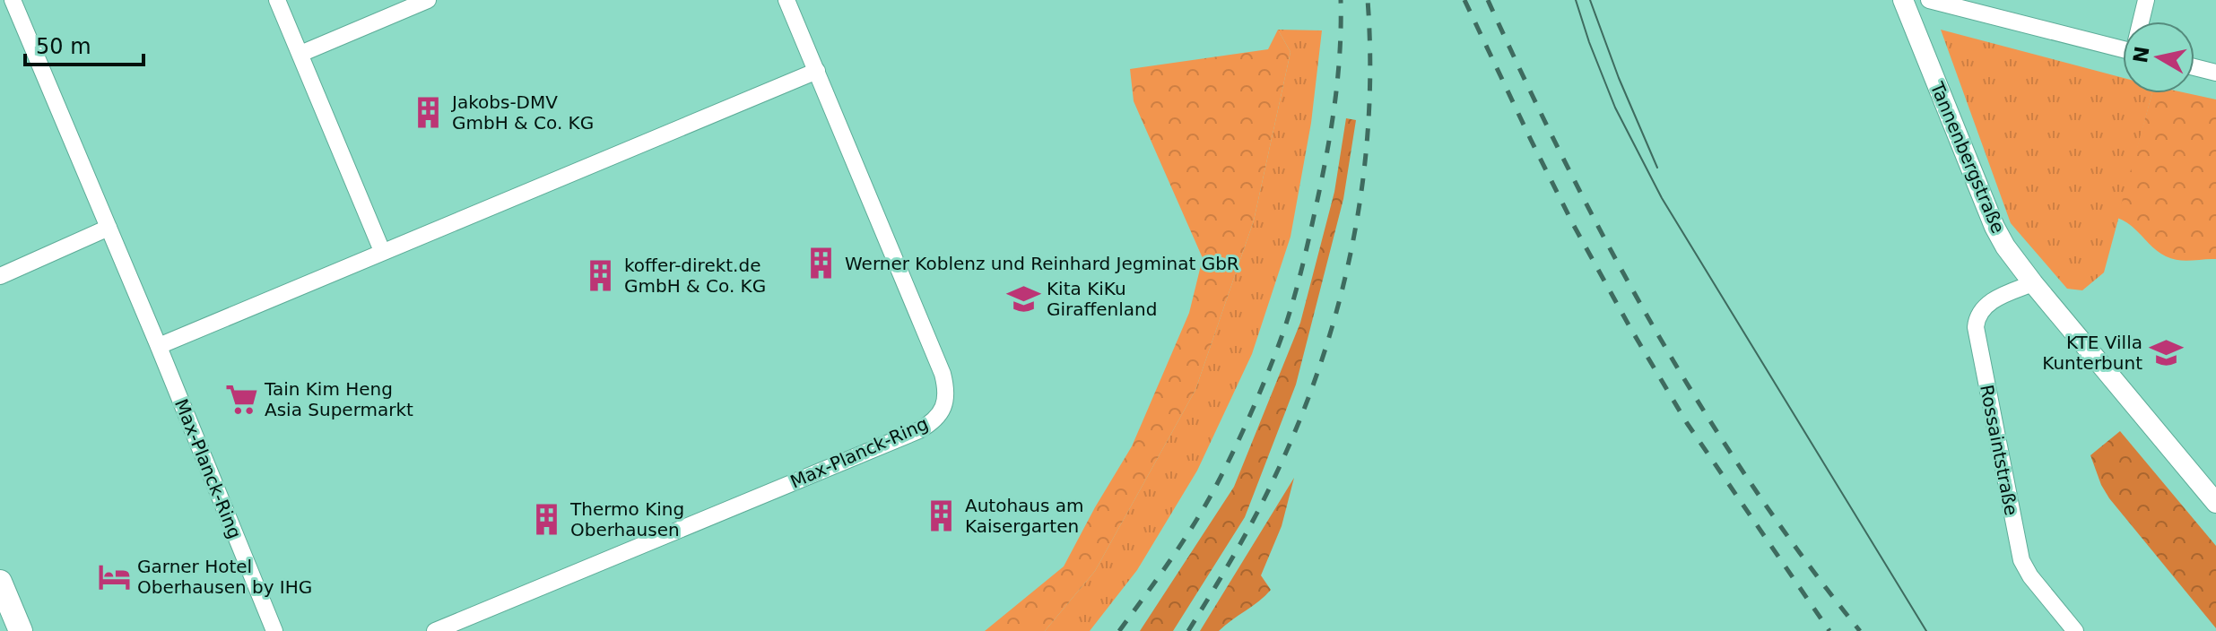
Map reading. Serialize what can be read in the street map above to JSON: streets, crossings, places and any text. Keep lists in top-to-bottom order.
{
  "streets": {
    "street": ["Tannenbergstraße", "Rossaintstraße", "Max-Planck-Ring"]
  },
  "crossings": [
    ["Tannenbergstraße", "Rossaintstraße"]
  ],
  "places": {
    "building": [
      "Jakobs-DMV GmbH & Co. KG",
      "Werner Koblenz und Reinhard Jegminat GbR",
      "koffer-direkt.de GmbH & Co. KG",
      "Autohaus am Kaisergarten",
      "Thermo King Oberhausen"
    ],
    "school or university": ["Kita KiKu Giraffenland", "KTE Villa Kunterbunt"],
    "supermarket": ["Tain Kim Heng Asia Supermarkt"],
    "hotel": ["Garner Hotel Oberhausen by IHG"]
  },
  "scale_bar": "50 m",
  "north": "left"
}
